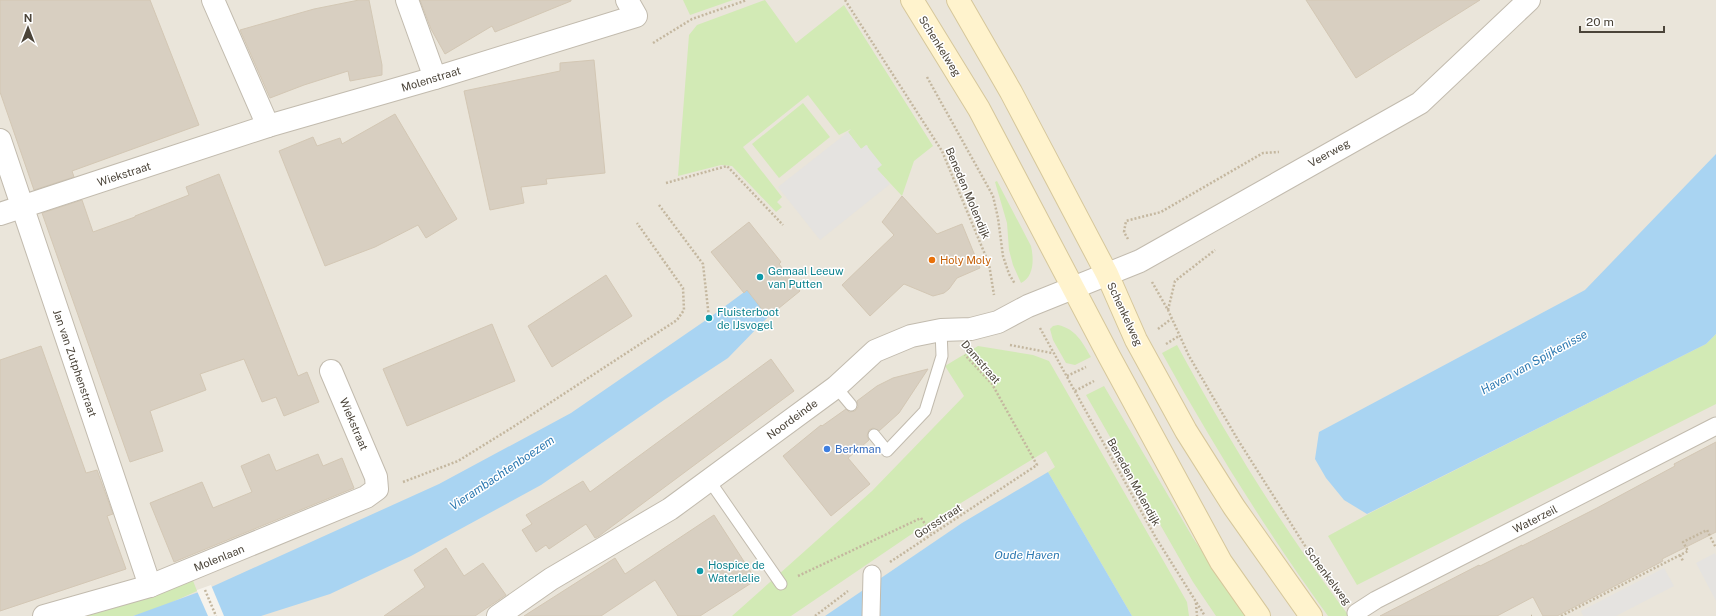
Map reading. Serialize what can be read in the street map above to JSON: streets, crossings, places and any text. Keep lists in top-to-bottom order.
{
  "streets": {
    "main road": ["Schenkelweg"],
    "street": [
      "Molenstraat",
      "Veerweg",
      "Wiekstraat",
      "Jan van Zutphenstraat",
      "Noordeinde",
      "Waterzeil",
      "Molenlaan"
    ],
    "path": ["Beneden Molendijk", "Damstraat", "Gorsstraat"]
  },
  "crossings": [
    ["Schenkelweg", "Veerweg"],
    ["Schenkelweg", "Noordeinde"],
    ["Schenkelweg", "Waterzeil"],
    ["Molenstraat", "Wiekstraat"],
    ["Veerweg", "Noordeinde"],
    ["Wiekstraat", "Jan van Zutphenstraat"],
    ["Wiekstraat", "Molenlaan"],
    ["Beneden Molendijk", "Noordeinde"],
    ["Damstraat", "Noordeinde"],
    ["Damstraat", "Gorsstraat"],
    ["Jan van Zutphenstraat", "Molenlaan"]
  ],
  "water": ["Haven van Spijkenisse", "Vierambachtenboezem", "Oude Haven"],
  "places": [
    "Holy Moly",
    "Gemaal Leeuw van Putten",
    "Fluisterboot de IJsvogel",
    "Berkman",
    "Hospice de Waterlelie"
  ],
  "scale_bar": "20 m",
  "north": "top"
}
